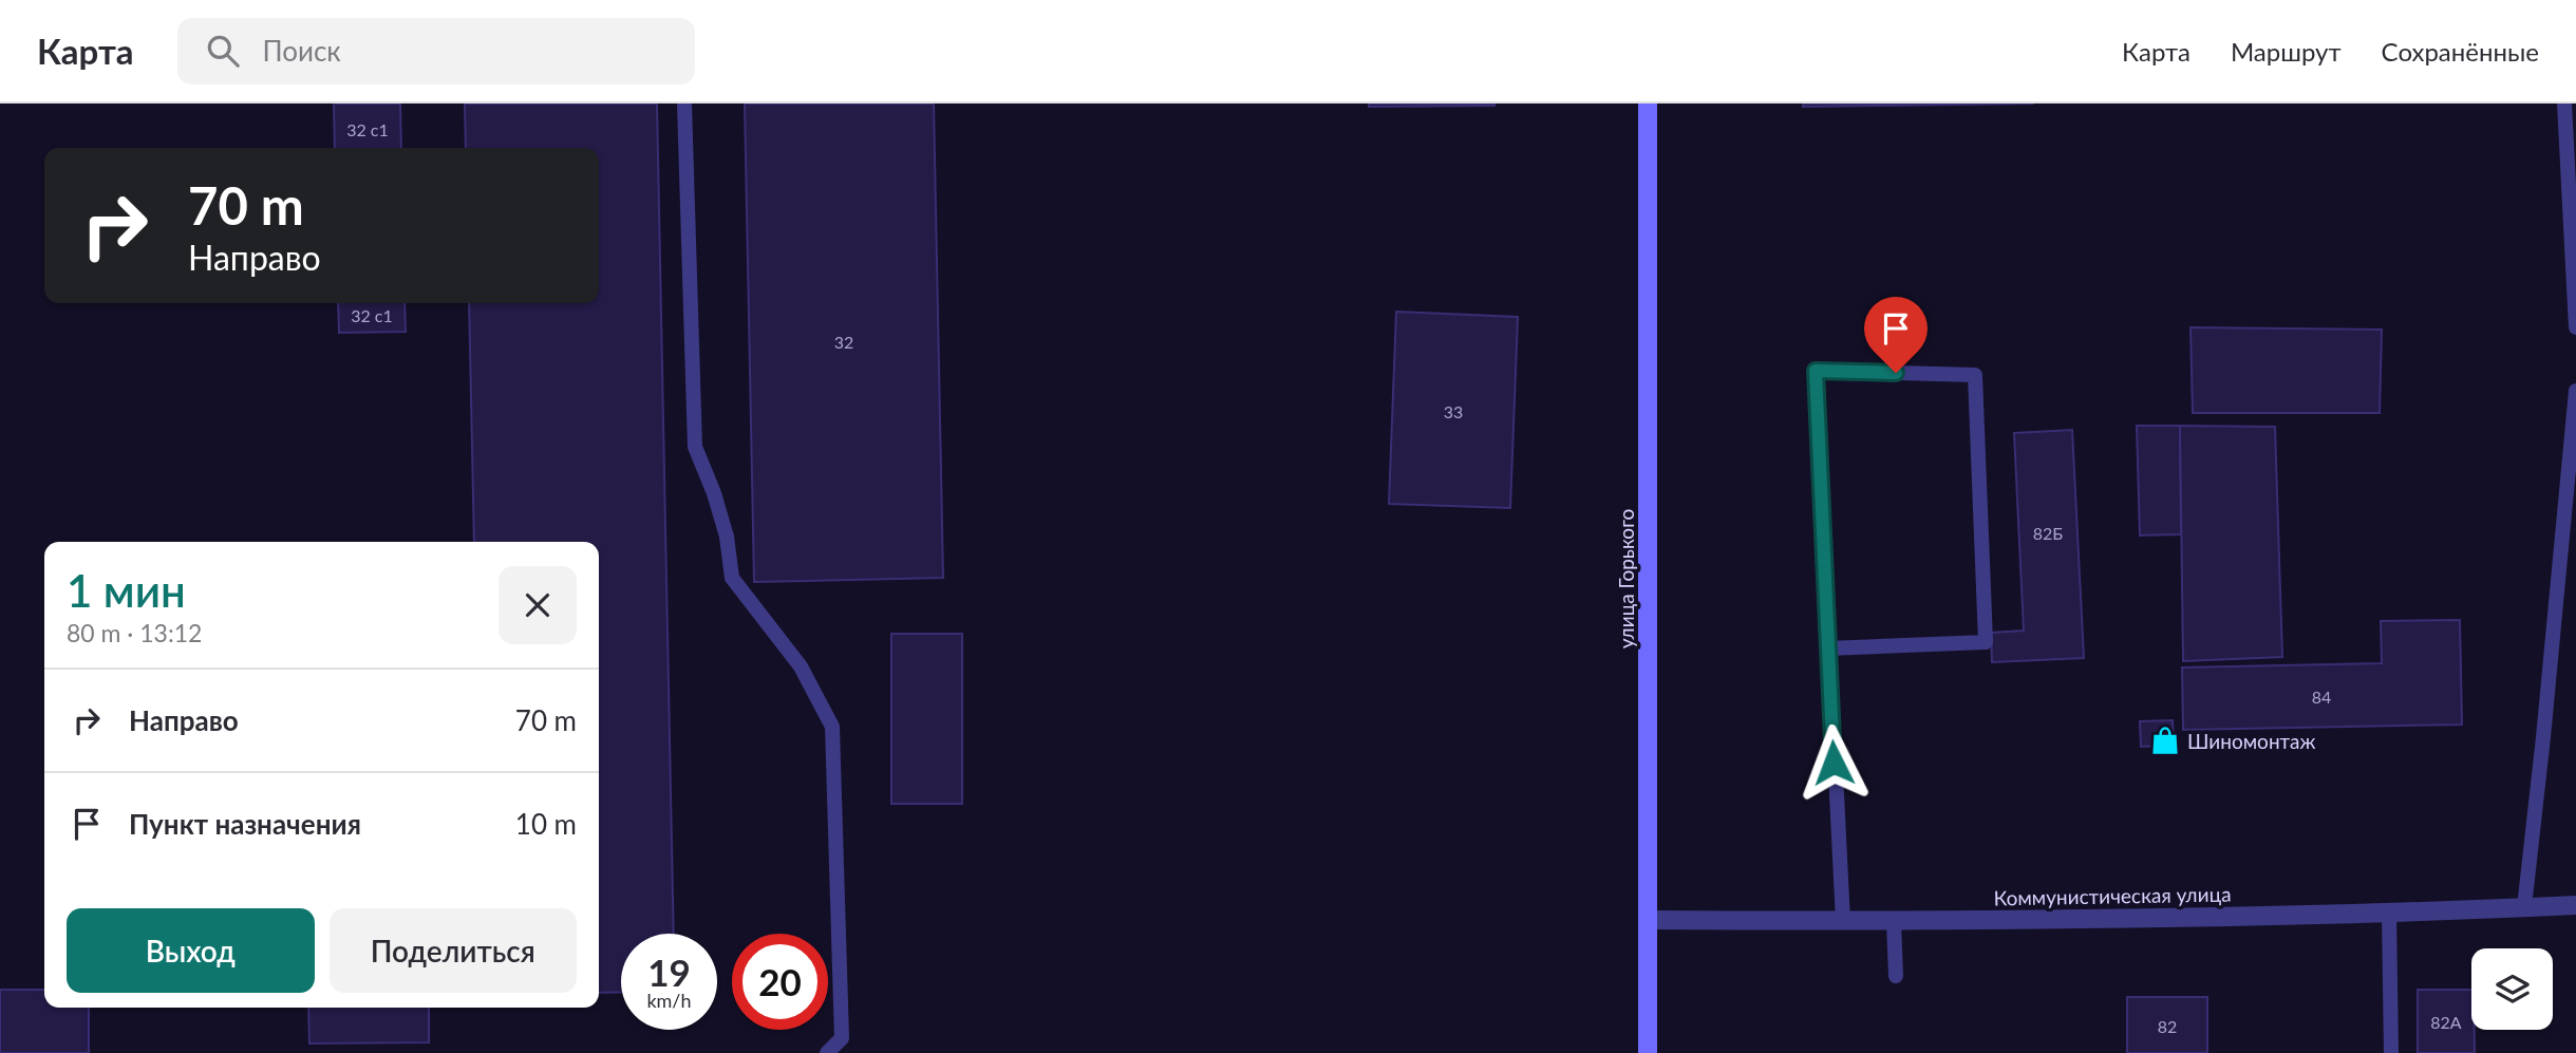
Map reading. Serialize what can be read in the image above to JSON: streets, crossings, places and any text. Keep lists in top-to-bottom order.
{
  "streets": {
    "main road": ["улица Горького"],
    "street": ["Коммунистическая улица"]
  },
  "crossings": [
    ["улица Горького", "Коммунистическая улица"]
  ],
  "places": {
    "shop": ["Шиномонтаж"]
  },
  "house_numbers": [
    "32 с1",
    "32 с1",
    "32",
    "33",
    "82Б",
    "84",
    "82А",
    "82"
  ],
  "page": {
    "header": "Карта",
    "search": "Поиск",
    "nav": ["Карта", "Маршрут", "Сохранённые"],
    "turn": ["70 m", "Направо"],
    "heading": ["1 мин", "80 m · 13:12"],
    "list": [
      {
        "name": "Направо",
        "value": "70 m"
      },
      {
        "name": "Пункт назначения",
        "value": "10 m"
      }
    ],
    "buttons": ["Выход", "Поделиться"],
    "speed": "19 km/h",
    "limit": "20"
  }
}
